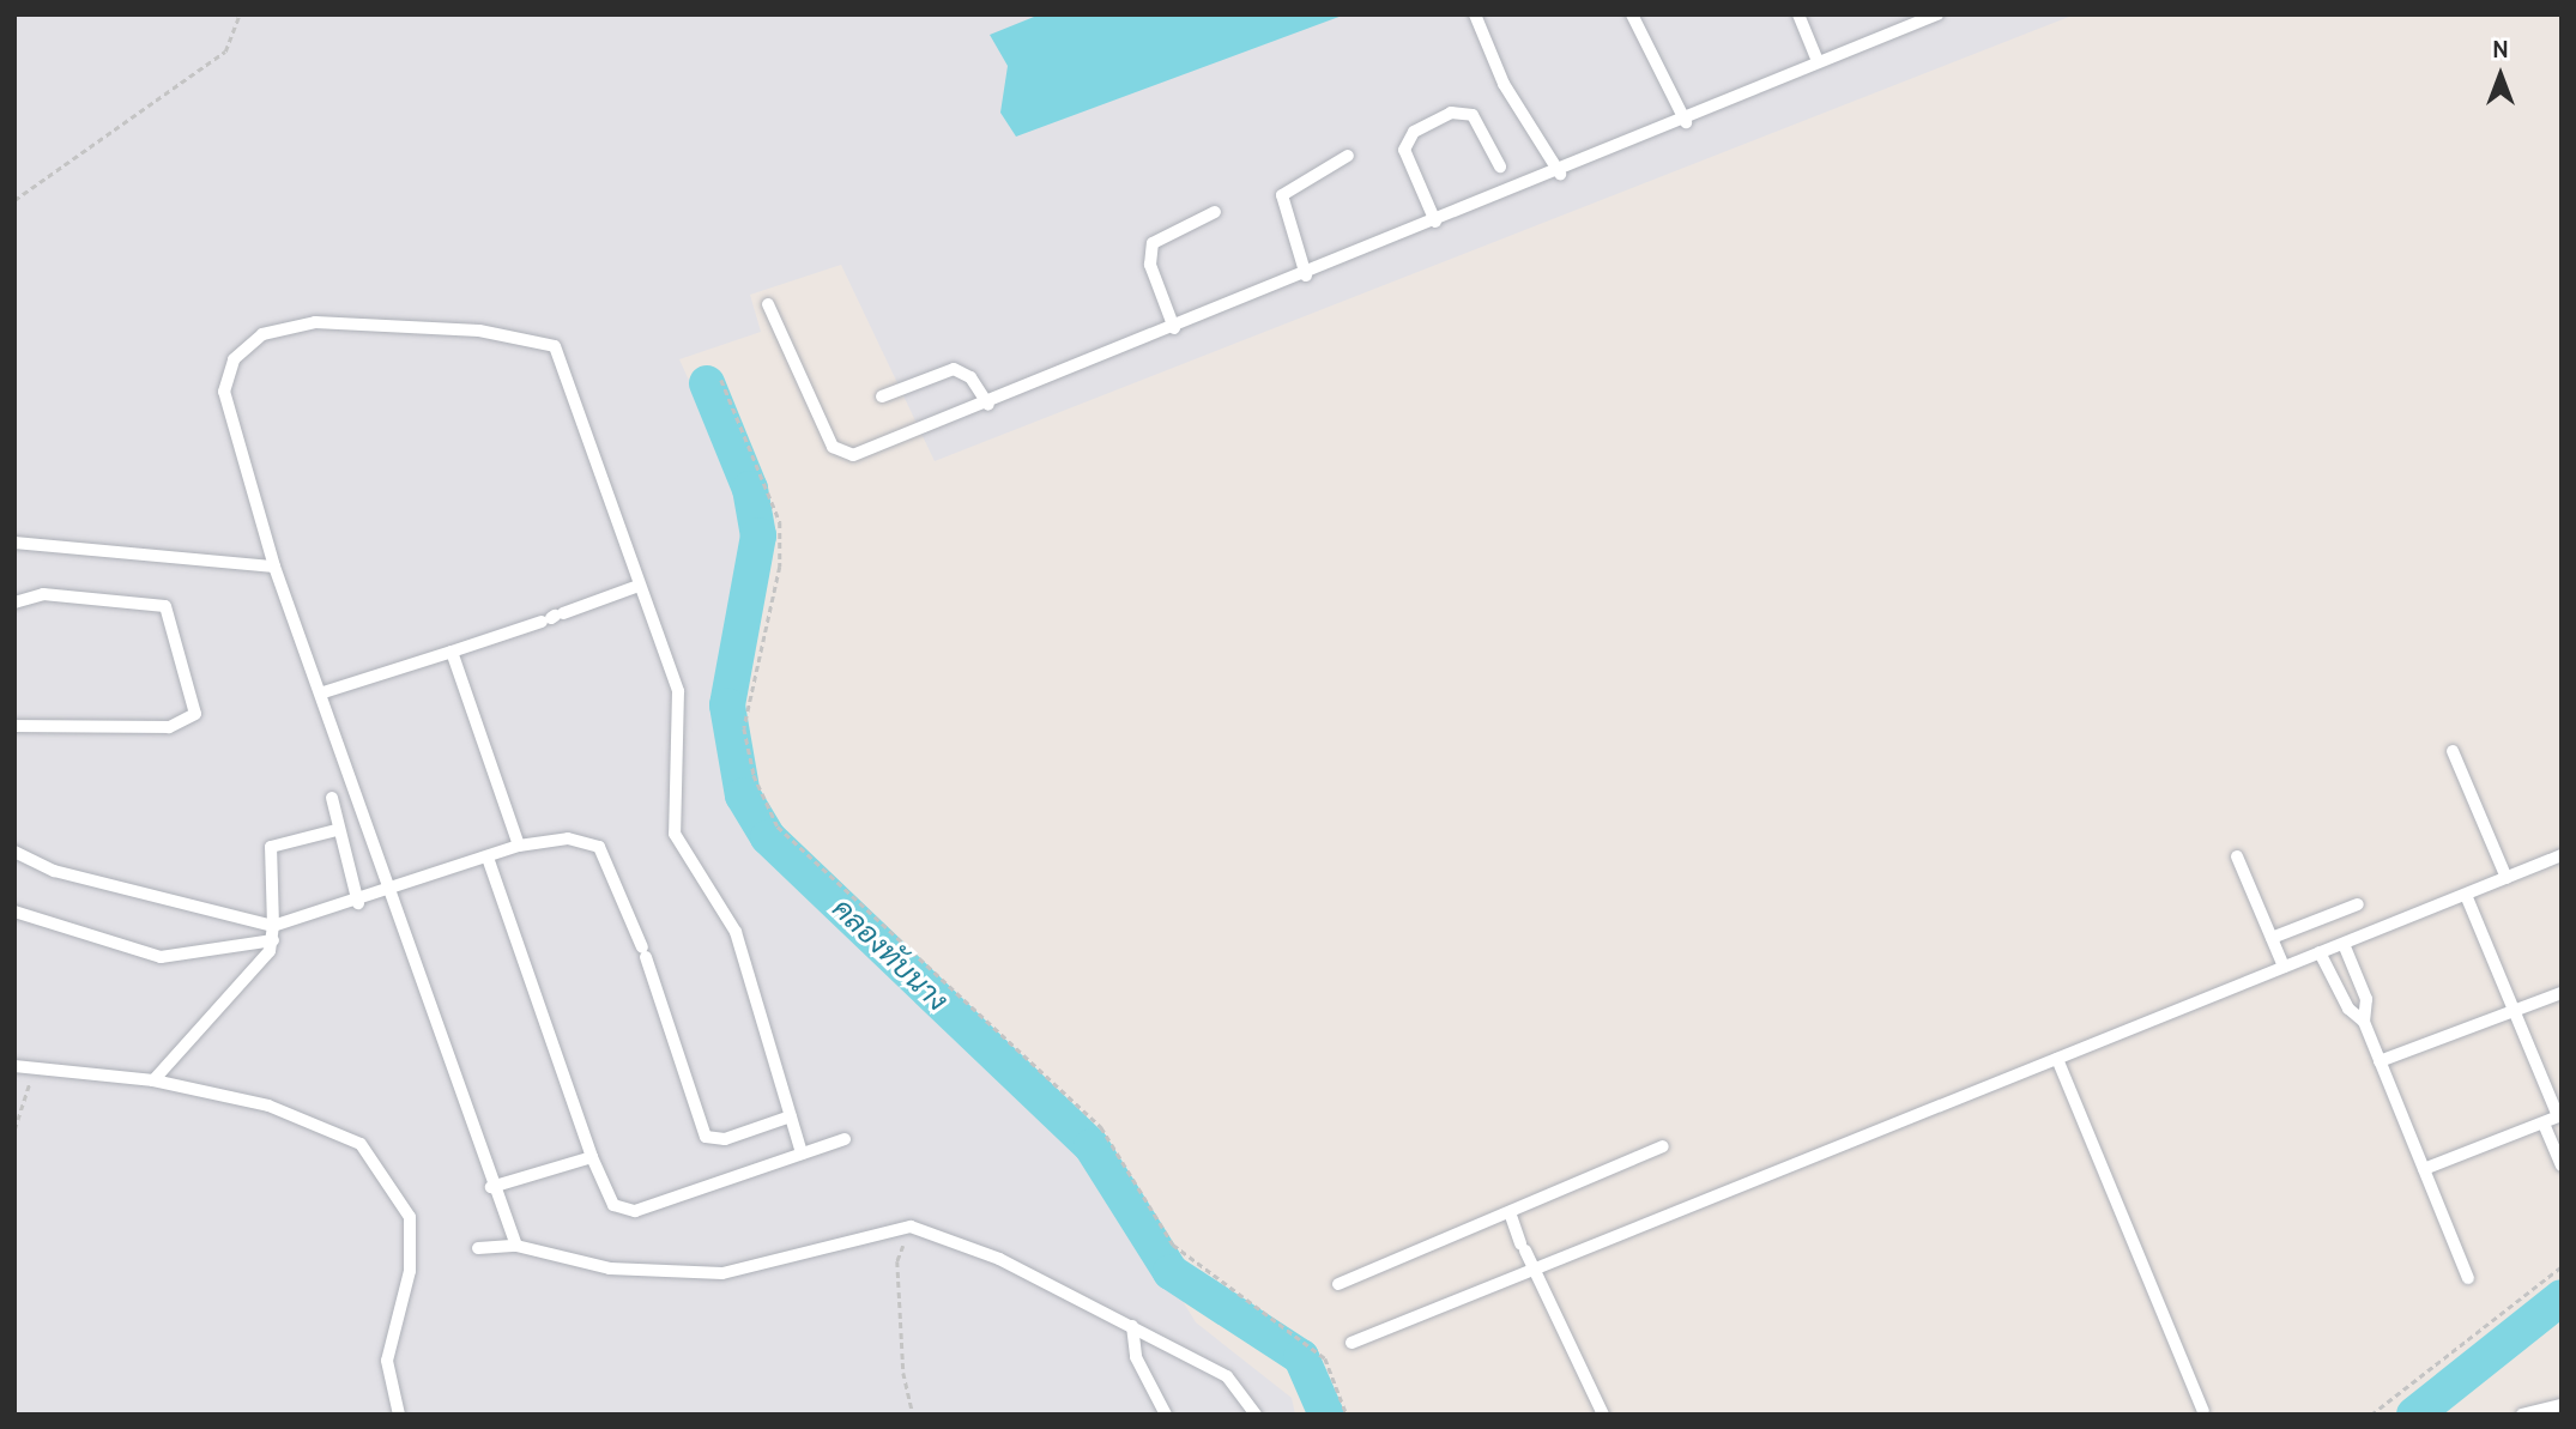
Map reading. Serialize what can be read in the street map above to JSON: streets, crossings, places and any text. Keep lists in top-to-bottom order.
{
  "water": ["คลองทับนาง"],
  "north": "top"
}
